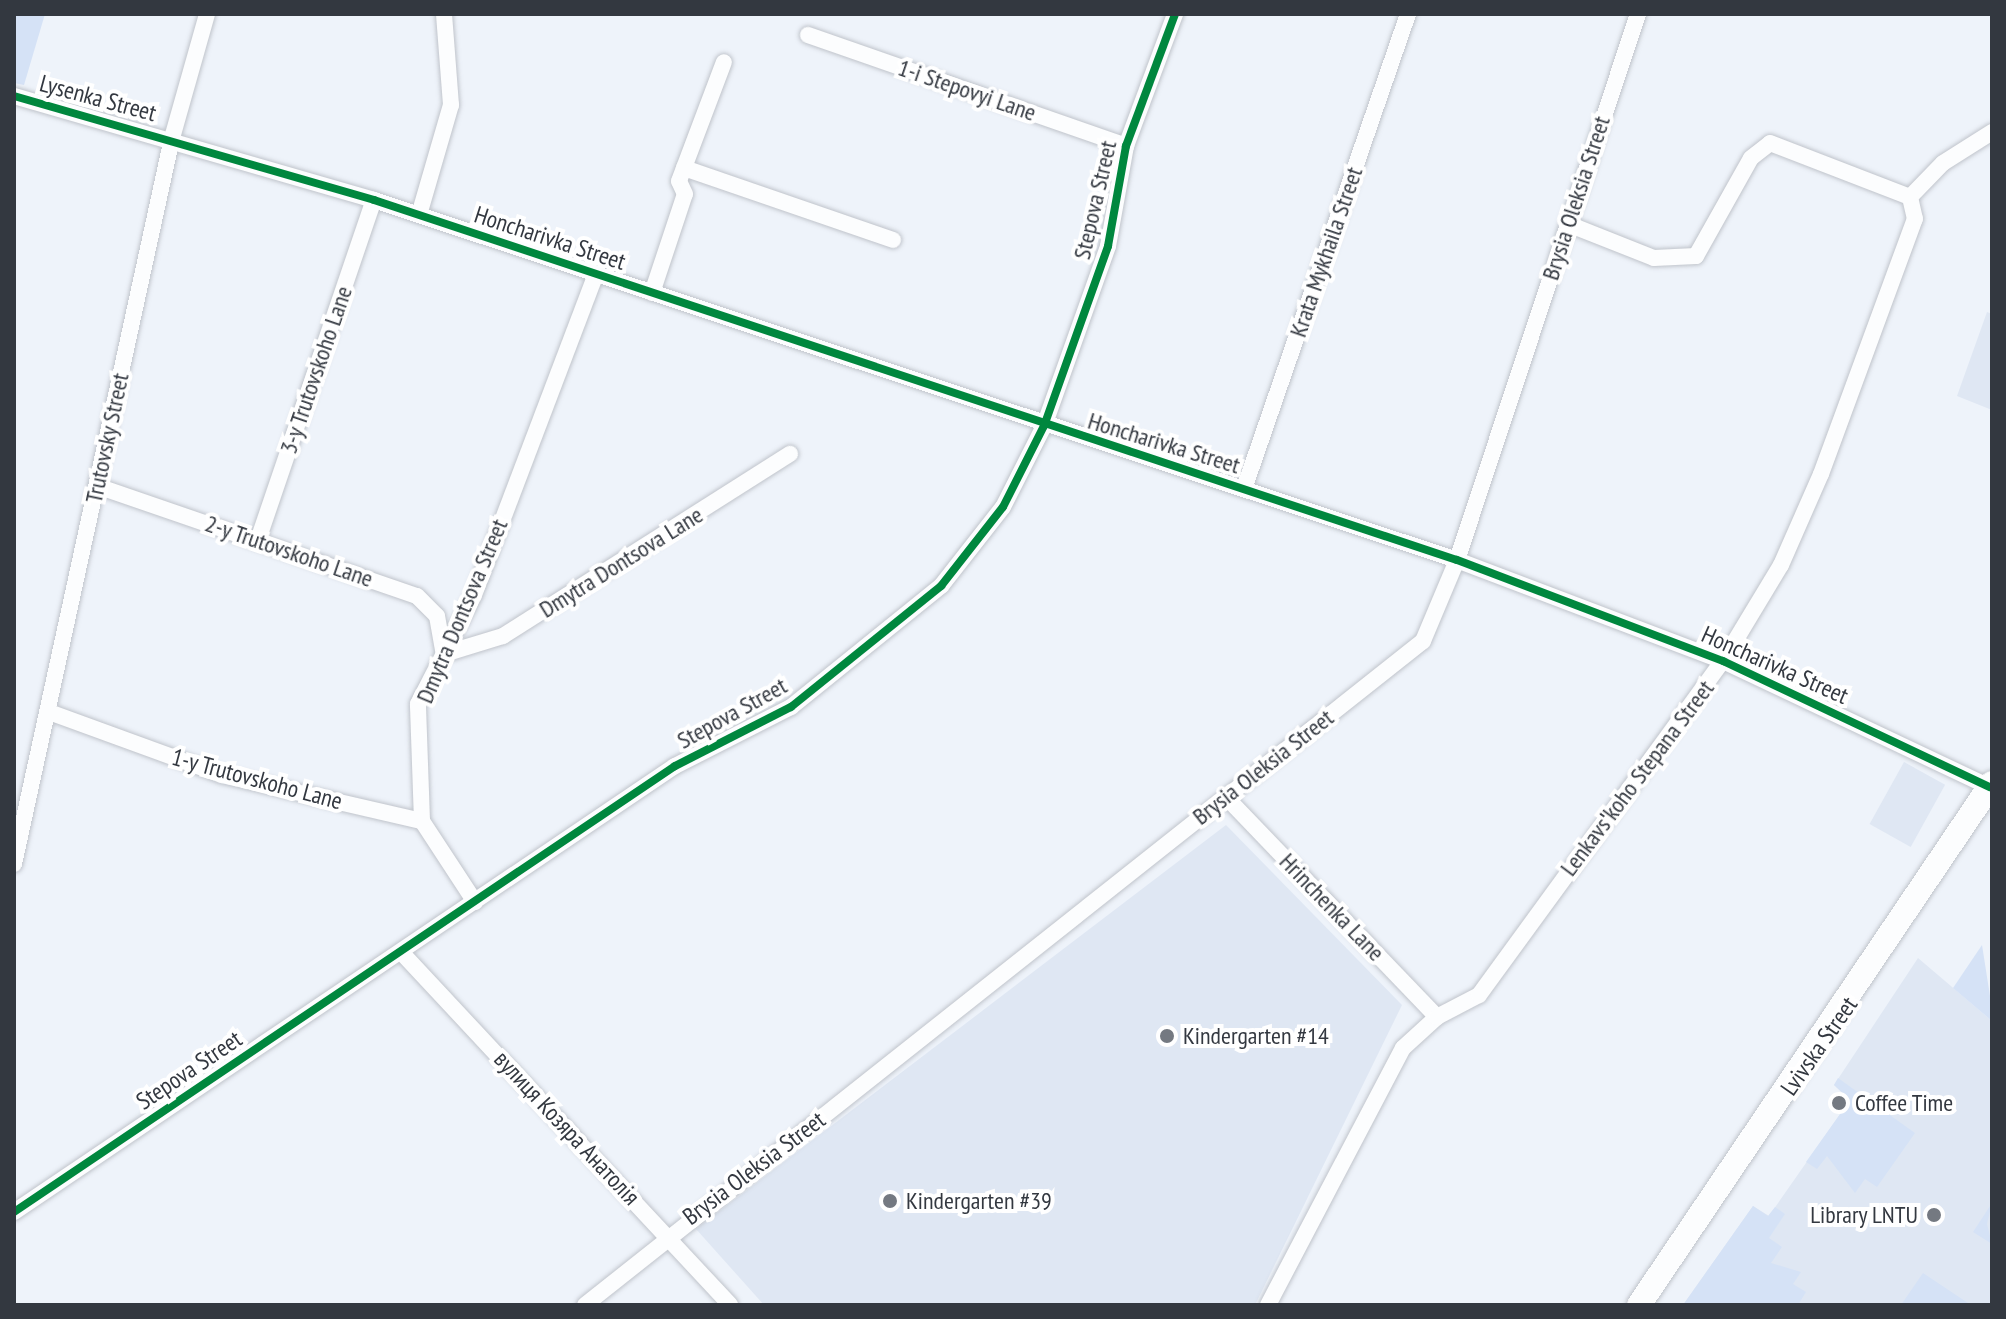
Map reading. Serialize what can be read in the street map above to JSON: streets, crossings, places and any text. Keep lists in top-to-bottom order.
{
  "streets": {
    "main road": ["Lvivska Street"],
    "street": [
      "1-i Stepovyi Lane",
      "Lysenka Street",
      "Brysia Oleksia Street",
      "Stepova Street",
      "Honcharivka Street",
      "Krata Mykhaila Street",
      "3-y Trutovskoho Lane",
      "Trutovsky Street",
      "2-y Trutovskoho Lane",
      "Dmytra Dontsova Lane",
      "Dmytra Dontsova Street",
      "Lenkavsʹkoho Stepana Street",
      "1-y Trutovskoho Lane",
      "Hrinchenka Lane",
      "вулиця Козяра Анатолія"
    ]
  },
  "crossings": [
    ["1-i Stepovyi Lane", "Stepova Street"],
    ["Lysenka Street", "Honcharivka Street"],
    ["Lysenka Street", "Trutovsky Street"],
    ["Brysia Oleksia Street", "Honcharivka Street"],
    ["Brysia Oleksia Street", "Hrinchenka Lane"],
    ["Brysia Oleksia Street", "вулиця Козяра Анатолія"],
    ["Stepova Street", "Honcharivka Street"],
    ["Stepova Street", "вулиця Козяра Анатолія"],
    ["Honcharivka Street", "Krata Mykhaila Street"],
    ["Honcharivka Street", "3-y Trutovskoho Lane"],
    ["Honcharivka Street", "Trutovsky Street"],
    ["Honcharivka Street", "Dmytra Dontsova Street"],
    ["Honcharivka Street", "Lenkavsʹkoho Stepana Street"],
    ["Honcharivka Street", "Lvivska Street"],
    ["3-y Trutovskoho Lane", "2-y Trutovskoho Lane"],
    ["Trutovsky Street", "2-y Trutovskoho Lane"],
    ["Trutovsky Street", "1-y Trutovskoho Lane"],
    ["2-y Trutovskoho Lane", "Dmytra Dontsova Lane"],
    ["2-y Trutovskoho Lane", "Dmytra Dontsova Street"],
    ["Dmytra Dontsova Lane", "Dmytra Dontsova Street"],
    ["Dmytra Dontsova Street", "1-y Trutovskoho Lane"],
    ["Lenkavsʹkoho Stepana Street", "Hrinchenka Lane"]
  ],
  "places": [
    "Kindergarten #14",
    "Coffee Time",
    "Kindergarten #39",
    "Library LNTU"
  ]
}
